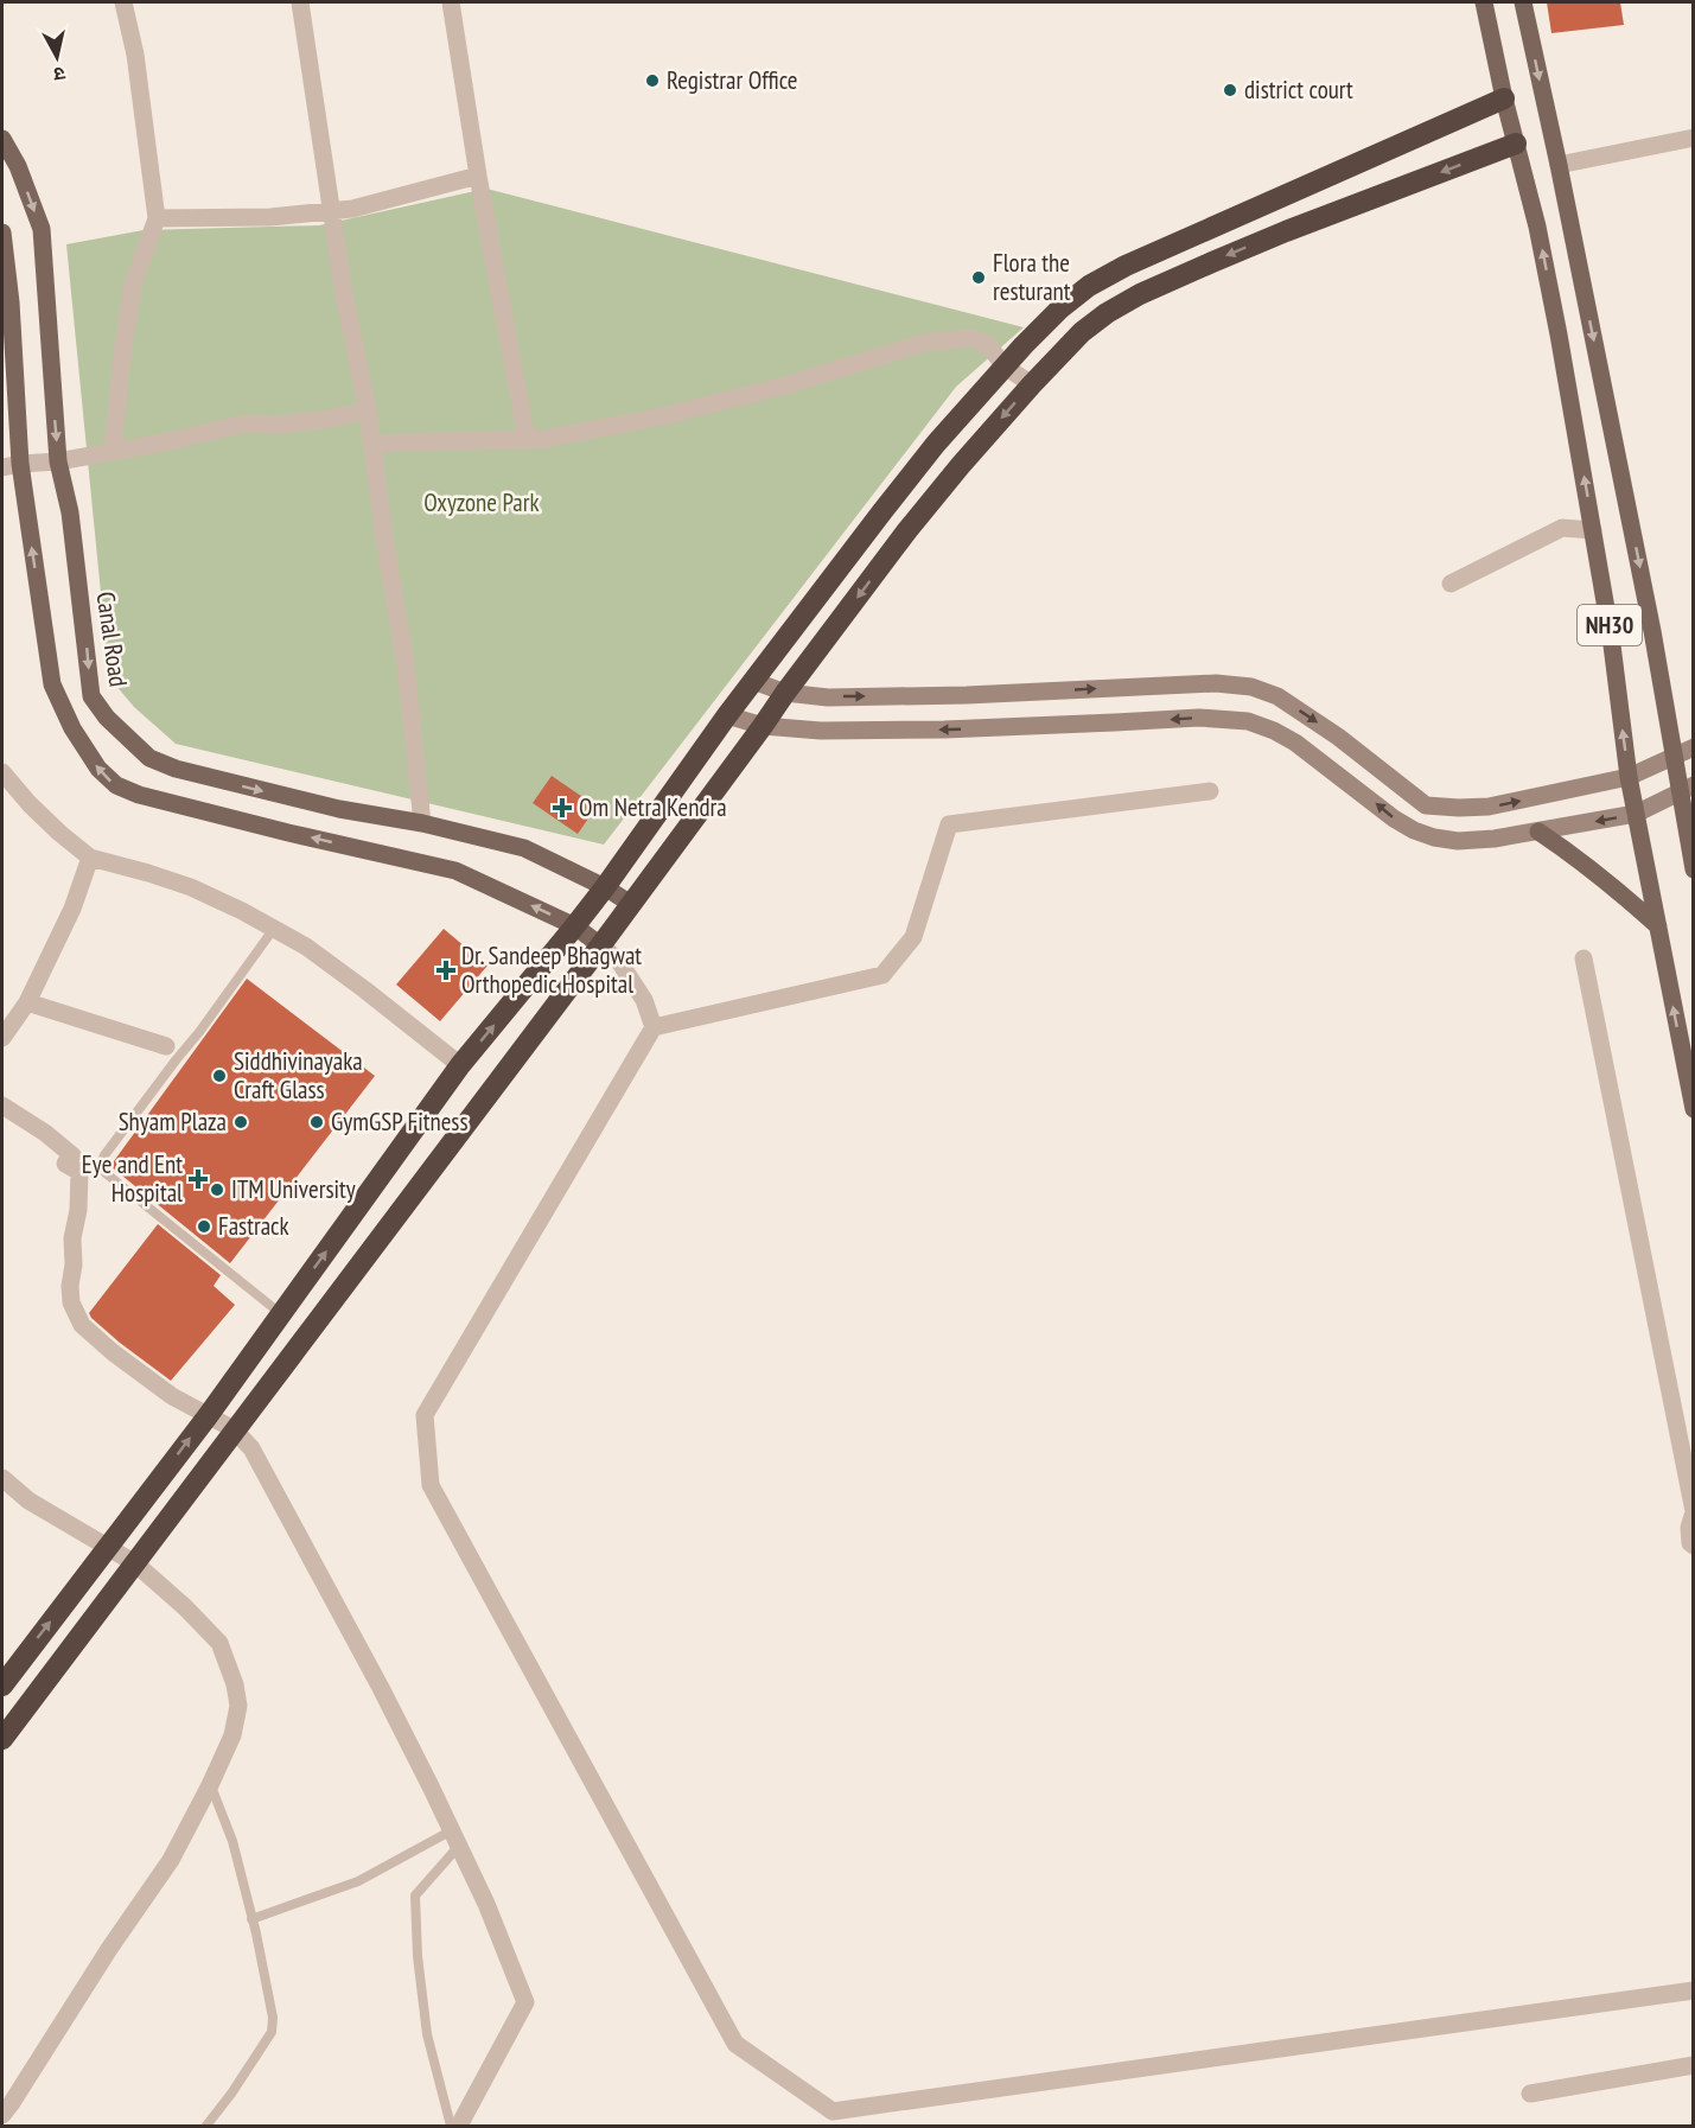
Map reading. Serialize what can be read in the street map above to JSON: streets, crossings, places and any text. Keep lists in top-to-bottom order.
{
  "streets": {
    "main road": ["NH30", "Canal Road"]
  },
  "one_way": ["Canal Road"],
  "parks": ["Oxyzone Park"],
  "places": {
    "other": [
      "Registrar Office",
      "district court",
      "Flora the resturant",
      "Siddhivinayaka Craft Glass",
      "Shyam Plaza",
      "GymGSP Fitness",
      "ITM University",
      "Fastrack"
    ],
    "health": ["Om Netra Kendra", "Dr. Sandeep Bhagwat Orthopedic Hospital", "Eye and Ent Hospital"]
  },
  "north": "bottom"
}
